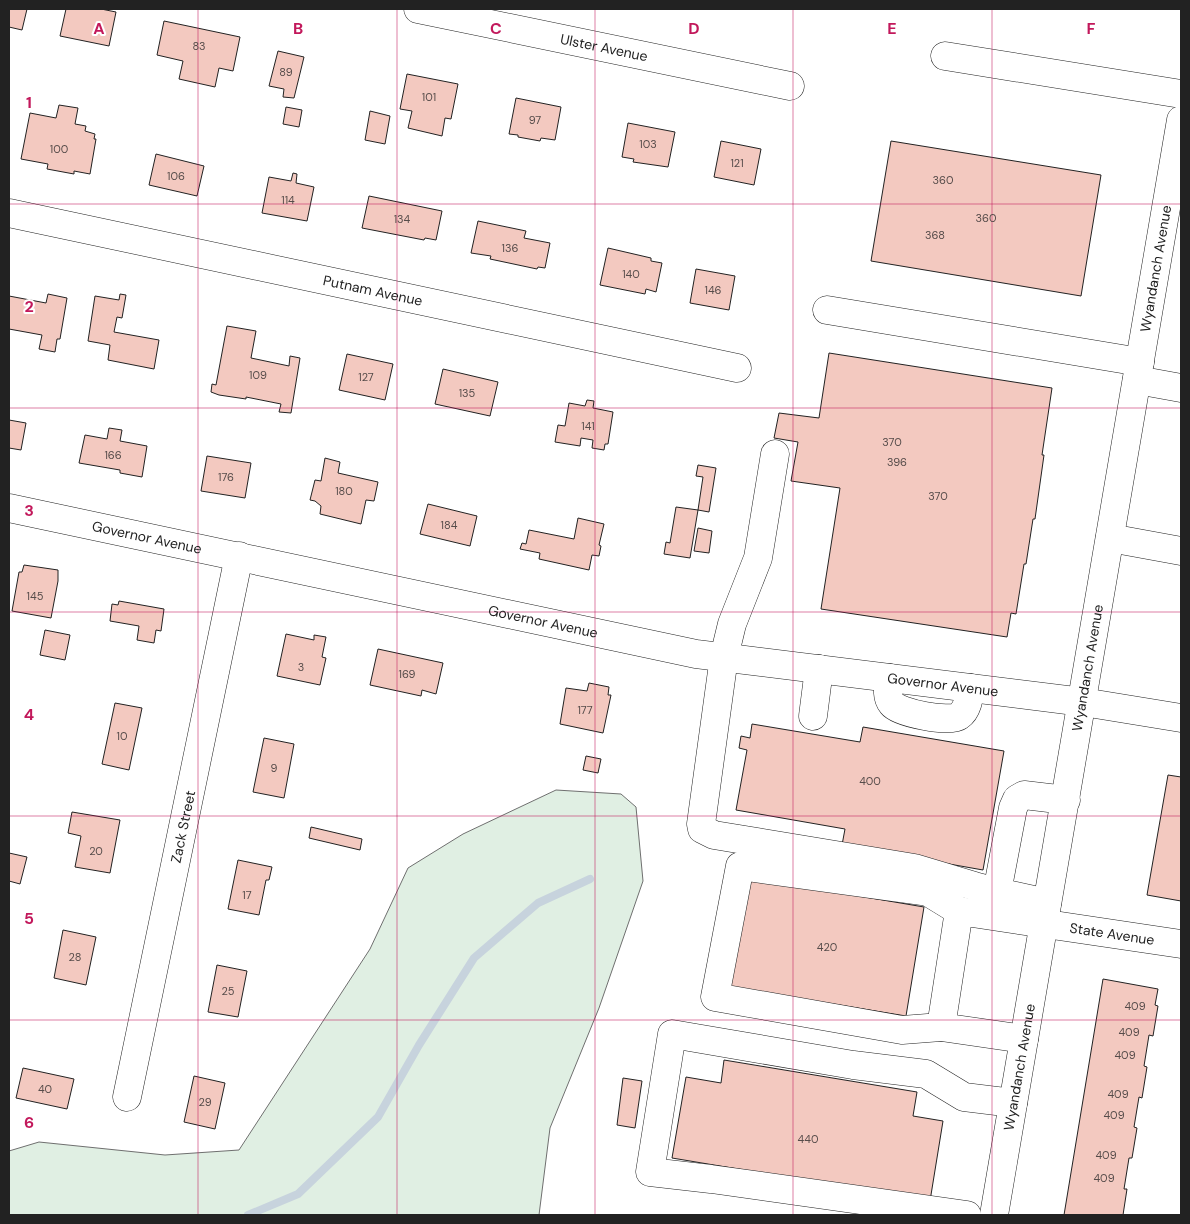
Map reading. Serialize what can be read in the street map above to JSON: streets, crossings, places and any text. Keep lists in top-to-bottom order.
{
  "streets": {
    "street": [
      "Ulster Avenue",
      "Wyandanch Avenue",
      "Putnam Avenue",
      "Governor Avenue",
      "Zack Street",
      "State Avenue"
    ]
  },
  "crossings": [
    ["Wyandanch Avenue", "Governor Avenue"],
    ["Wyandanch Avenue", "State Avenue"],
    ["Governor Avenue", "Zack Street"]
  ],
  "house_numbers": [
    "83",
    "89",
    "101",
    "97",
    "103",
    "100",
    "121",
    "106",
    "360",
    "114",
    "360",
    "134",
    "368",
    "136",
    "140",
    "146",
    "109",
    "127",
    "135",
    "141",
    "370",
    "166",
    "396",
    "176",
    "180",
    "370",
    "184",
    "145",
    "3",
    "169",
    "177",
    "10",
    "9",
    "400",
    "20",
    "17",
    "420",
    "28",
    "25",
    "409",
    "409",
    "409",
    "40",
    "409",
    "29",
    "409",
    "440",
    "409",
    "409"
  ],
  "grid": {
    "columns": [
      "A",
      "B",
      "C",
      "D",
      "E",
      "F"
    ],
    "rows": [
      "1",
      "2",
      "3",
      "4",
      "5",
      "6"
    ]
  }
}
